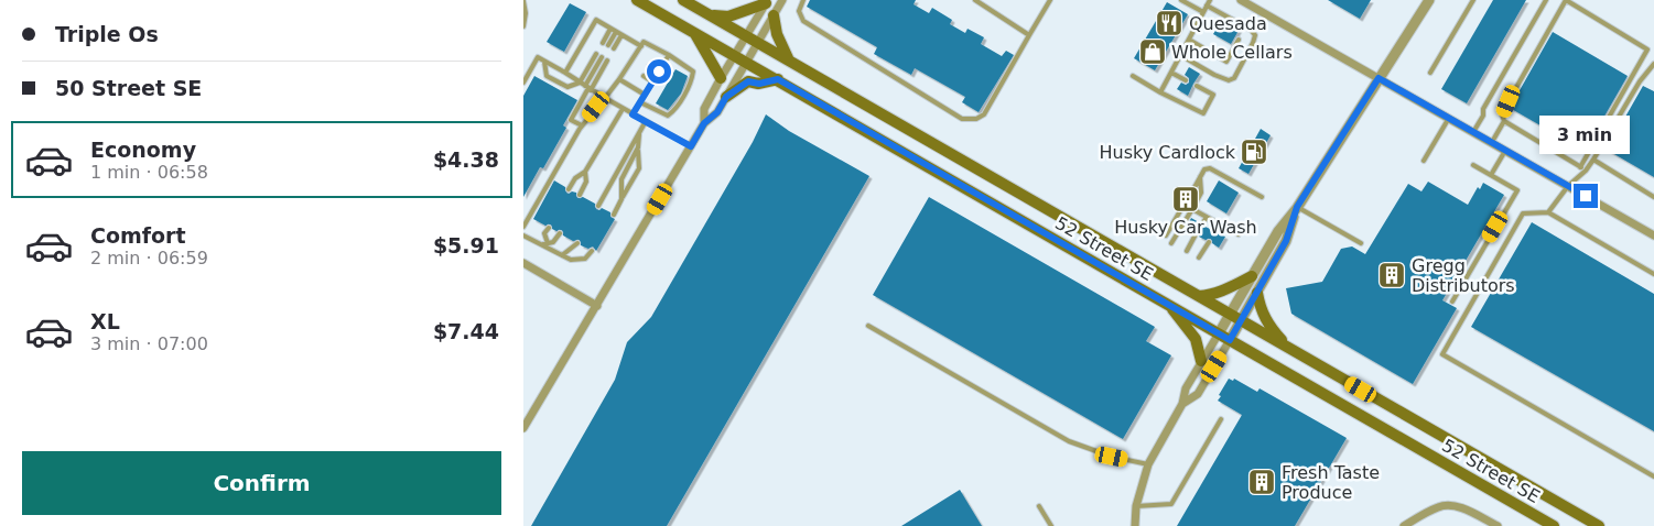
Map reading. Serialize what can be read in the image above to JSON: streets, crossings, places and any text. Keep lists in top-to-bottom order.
{
  "streets": {
    "main road": ["52 Street SE"]
  },
  "places": {
    "restaurant": ["Quesada"],
    "shop": ["Whole Cellars"],
    "fuel station": ["Husky Cardlock"],
    "building": ["Husky Car Wash", "Gregg Distributors", "Fresh Taste Produce"]
  },
  "page": {
    "banner": ["Triple Os", "50 Street SE"],
    "bubble": "3 min",
    "list": [
      {
        "name": "Economy",
        "note": "1 min · 06:58",
        "value": "$4.38"
      },
      {
        "name": "Comfort",
        "note": "2 min · 06:59",
        "value": "$5.91"
      },
      {
        "name": "XL",
        "note": "3 min · 07:00",
        "value": "$7.44"
      }
    ],
    "buttons": "Confirm"
  }
}
